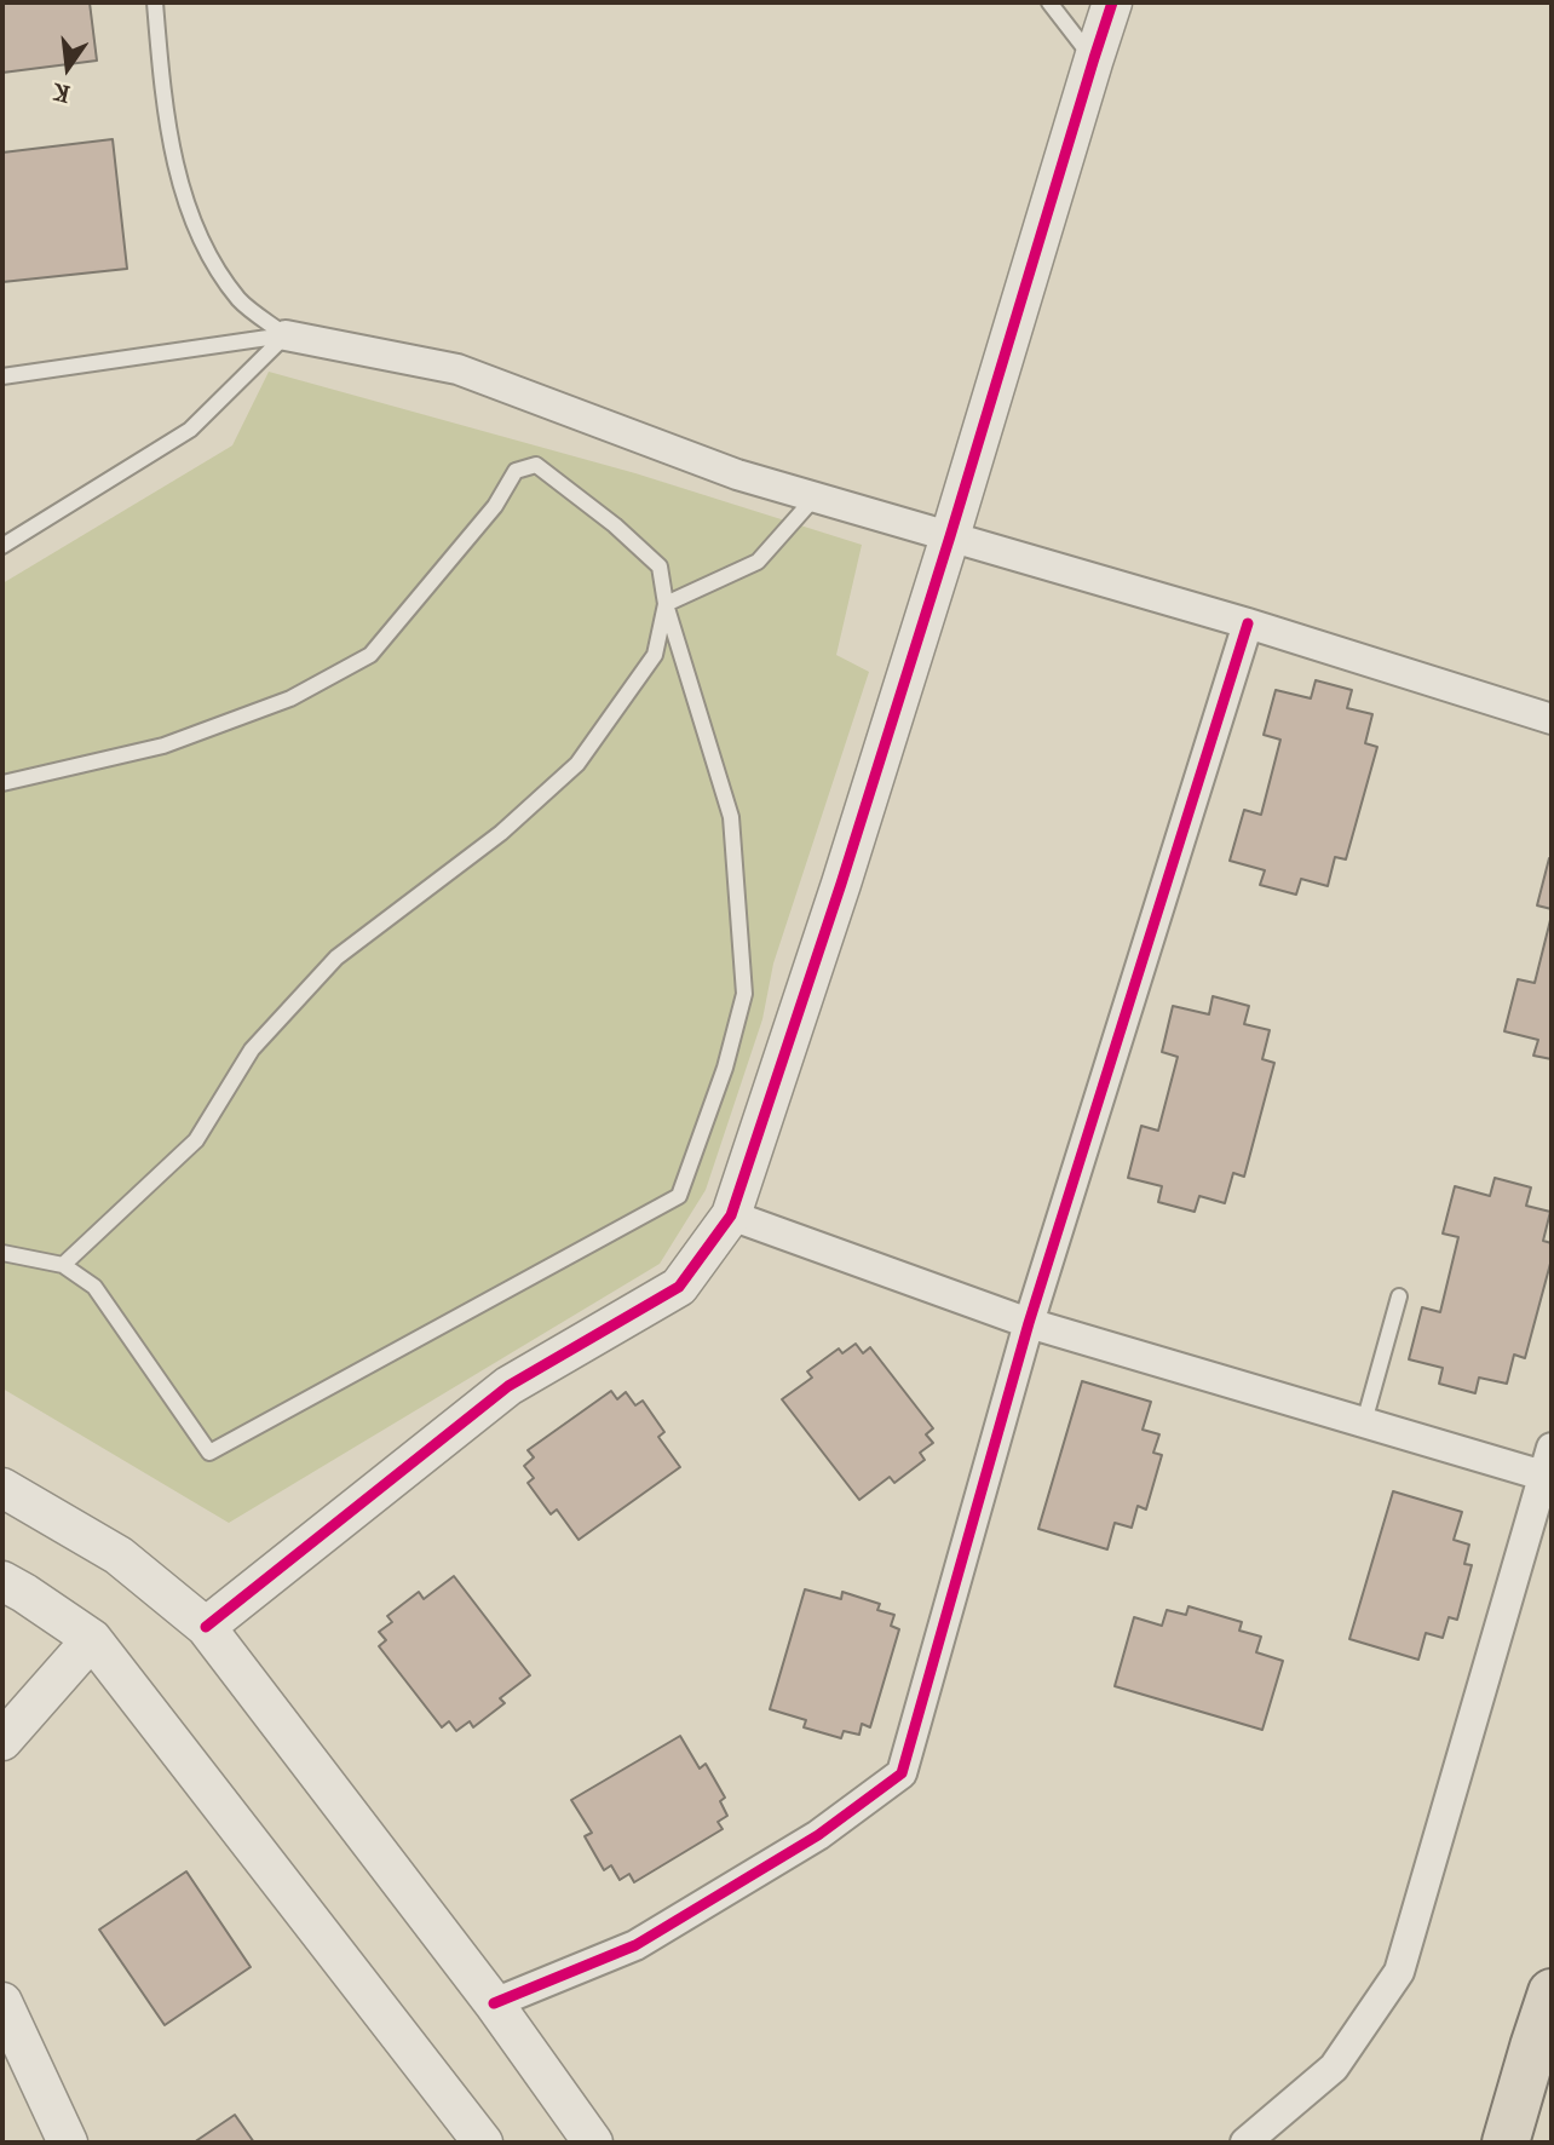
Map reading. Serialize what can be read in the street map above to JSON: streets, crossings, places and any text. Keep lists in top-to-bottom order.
{
  "north": "bottom"
}
